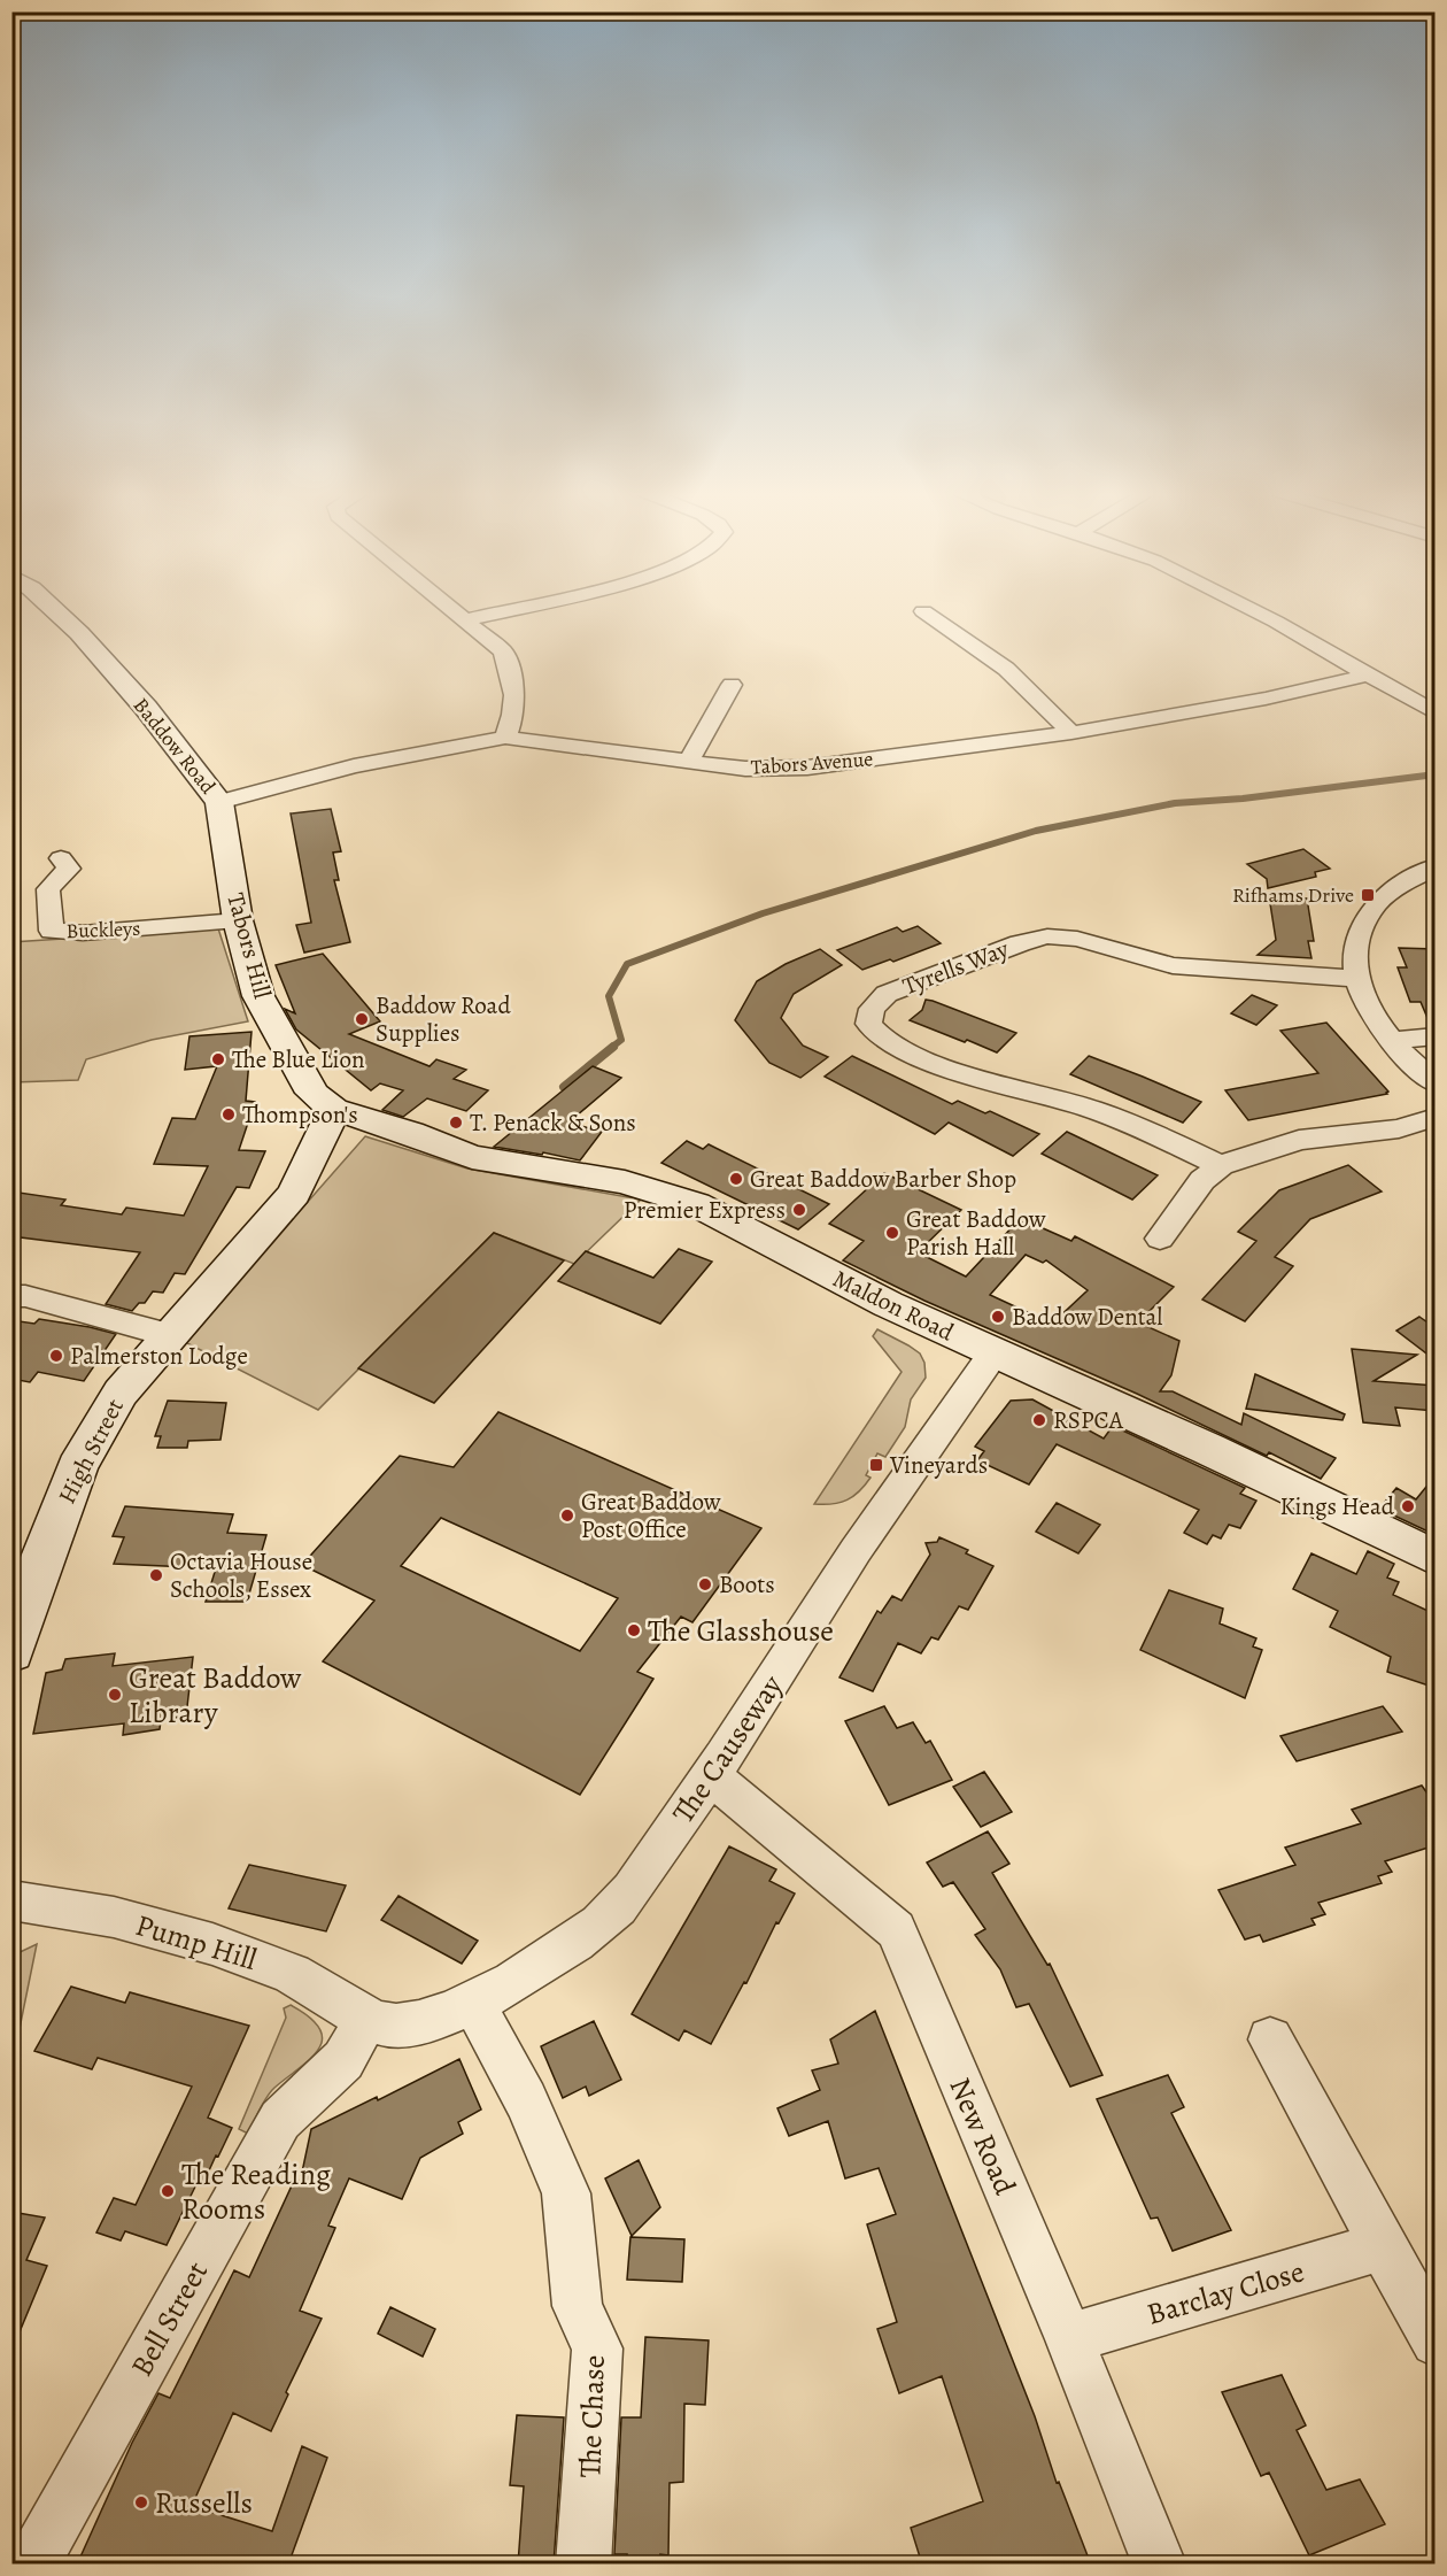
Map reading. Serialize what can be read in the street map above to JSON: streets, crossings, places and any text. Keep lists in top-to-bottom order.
{
  "streets": {
    "street": [
      "Baddow Road",
      "Tabors Avenue",
      "Buckleys",
      "Tabors Hill",
      "Tyrells Way",
      "Maldon Road",
      "High Street",
      "The Causeway",
      "Pump Hill",
      "New Road",
      "Barclay Close",
      "Bell Street",
      "The Chase"
    ]
  },
  "crossings": [
    ["Baddow Road", "Tabors Avenue"],
    ["Baddow Road", "Tabors Hill"],
    ["Tabors Avenue", "Tabors Hill"],
    ["Buckleys", "Tabors Hill"],
    ["Tabors Hill", "Maldon Road"],
    ["Tabors Hill", "High Street"],
    ["Maldon Road", "High Street"],
    ["Maldon Road", "The Causeway"],
    ["The Causeway", "Pump Hill"],
    ["The Causeway", "New Road"],
    ["The Causeway", "Bell Street"],
    ["The Causeway", "The Chase"],
    ["Pump Hill", "Bell Street"],
    ["New Road", "Barclay Close"]
  ],
  "places": {
    "transit": ["Rifhams Drive", "Vineyards"],
    "other": [
      "Baddow Road Supplies",
      "The Blue Lion",
      "Thompson's",
      "T. Penack & Sons",
      "Great Baddow Barber Shop",
      "Premier Express",
      "Great Baddow Parish Hall",
      "Baddow Dental",
      "Palmerston Lodge",
      "RSPCA",
      "Kings Head",
      "Great Baddow Post Office",
      "Octavia House Schools, Essex",
      "Boots",
      "The Glasshouse",
      "Great Baddow Library",
      "The Reading Rooms",
      "Russells"
    ]
  }
}
